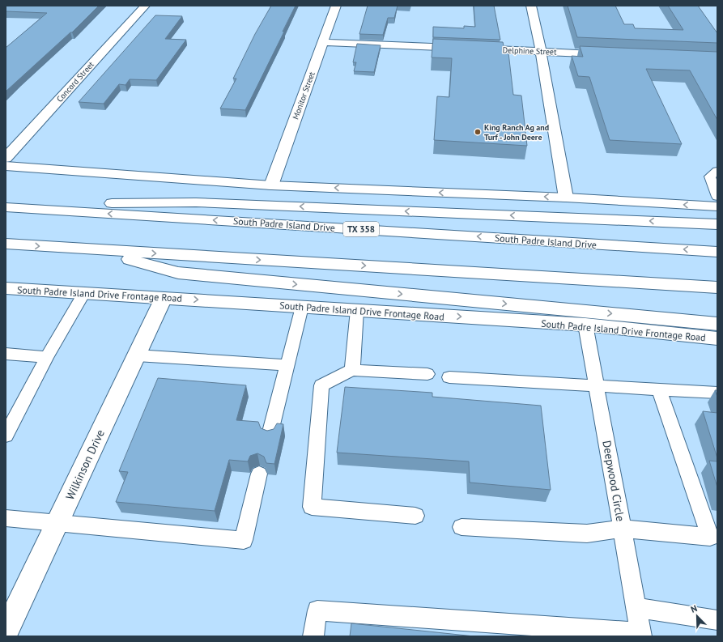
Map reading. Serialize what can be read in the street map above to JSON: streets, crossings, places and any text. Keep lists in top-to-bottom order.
{
  "streets": {
    "main road": [
      "Delphine Street",
      "Concord Street",
      "Monitor Street",
      "South Padre Island Drive",
      "TX 358",
      "South Padre Island Drive Frontage Road",
      "Wilkinson Drive"
    ],
    "lane": ["Deepwood Circle"]
  },
  "crossings": [
    ["Delphine Street", "Monitor Street"],
    ["South Padre Island Drive Frontage Road", "Wilkinson Drive"],
    ["South Padre Island Drive Frontage Road", "Deepwood Circle"]
  ],
  "places": ["King Ranch Ag and Turf - John Deere"],
  "north": "top left"
}
